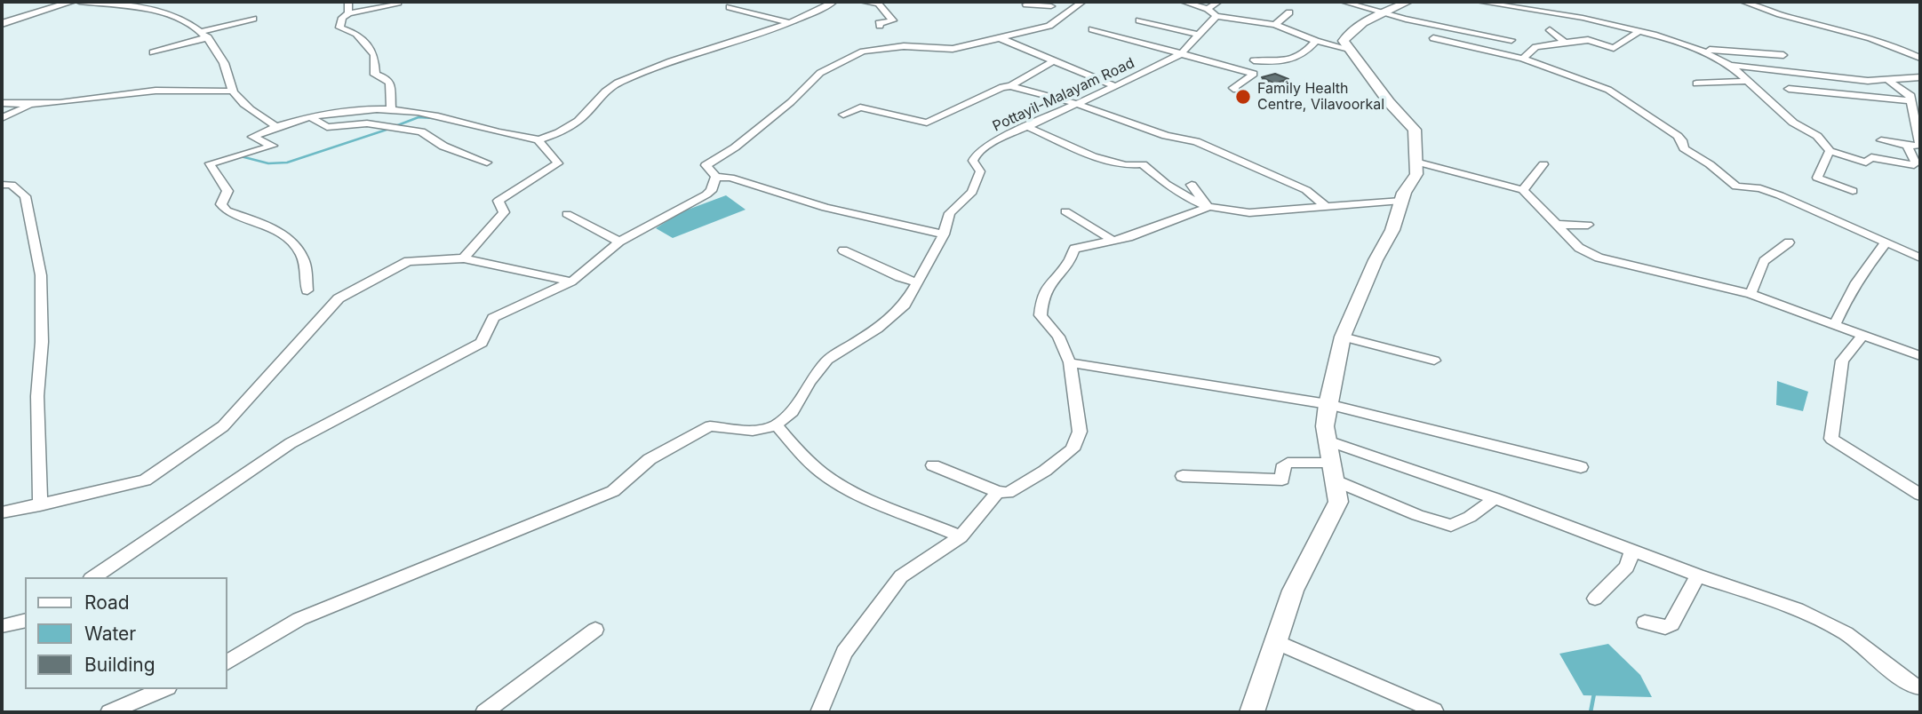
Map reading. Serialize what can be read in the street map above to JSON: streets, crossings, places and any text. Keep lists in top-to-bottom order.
{
  "streets": {
    "street": ["Pottayil-Malayam Road"]
  },
  "places": ["Family Health Centre, Vilavoorkal"],
  "legend": ["Road", "Water", "Building"]
}
